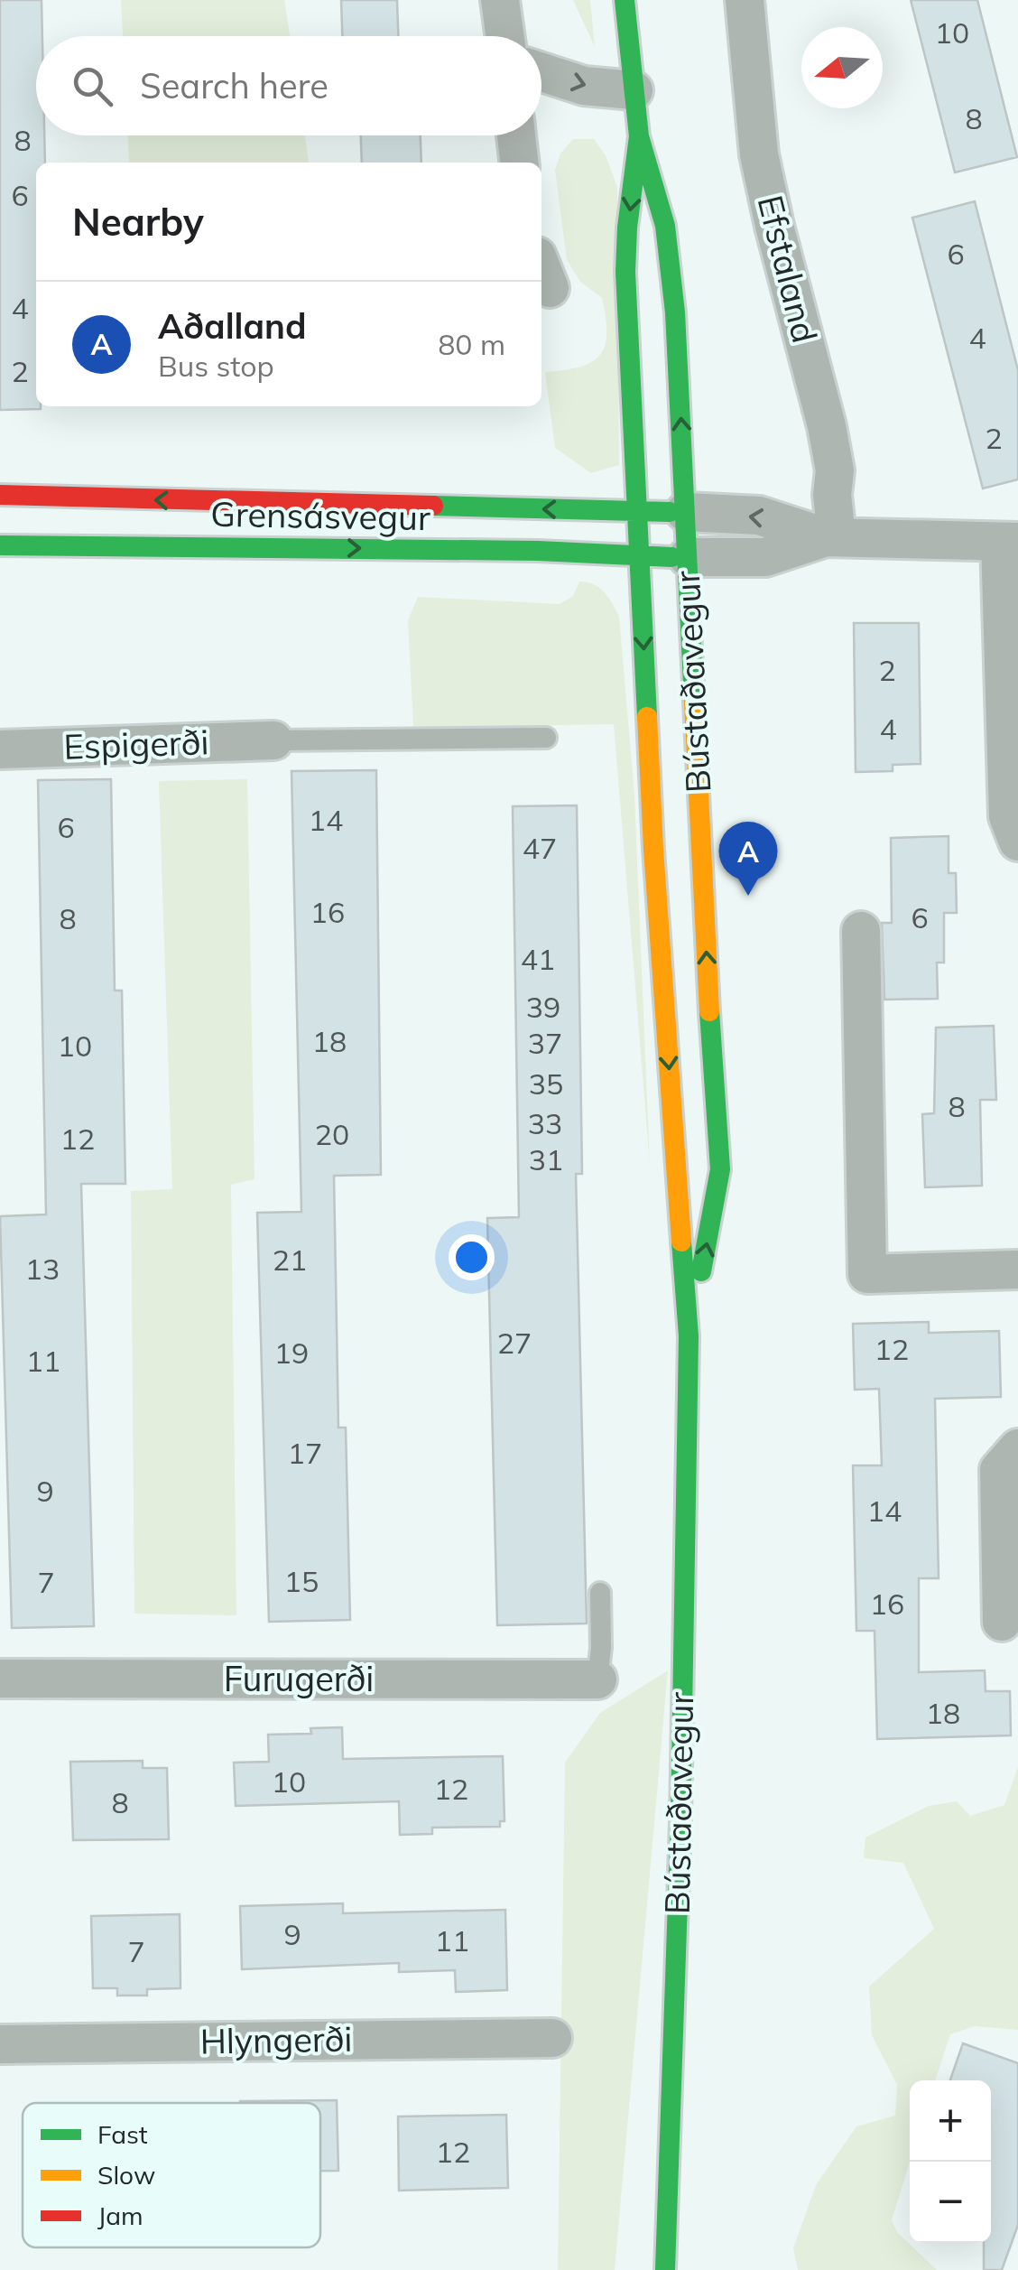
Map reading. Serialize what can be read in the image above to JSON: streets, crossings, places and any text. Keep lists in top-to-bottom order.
{
  "streets": {
    "main road": ["Grensásvegur", "Bústaðavegur"],
    "street": [
      "Efstaland",
      "Espigerði",
      "Furugerði",
      "Hlyngerði"
    ]
  },
  "crossings": [
    ["Grensásvegur", "Bústaðavegur"]
  ],
  "house_numbers": [
    "10",
    "8",
    "8",
    "6",
    "6",
    "4",
    "4",
    "2",
    "2",
    "2",
    "4",
    "14",
    "6",
    "47",
    "16",
    "6",
    "8",
    "41",
    "39",
    "18",
    "37",
    "10",
    "35",
    "8",
    "33",
    "20",
    "12",
    "31",
    "21",
    "13",
    "27",
    "12",
    "19",
    "11",
    "17",
    "9",
    "14",
    "15",
    "7",
    "16",
    "18",
    "10",
    "12",
    "8",
    "9",
    "11",
    "7",
    "12"
  ],
  "legend": ["Fast", "Slow", "Jam"],
  "north": "left",
  "page": {
    "search": "Search here",
    "heading": "Nearby",
    "list": [
      {
        "mark": "A",
        "name": "Aðalland",
        "note": "Bus stop",
        "value": "80 m"
      }
    ],
    "pins": "A",
    "map_buttons": ["+", "−"]
  }
}
